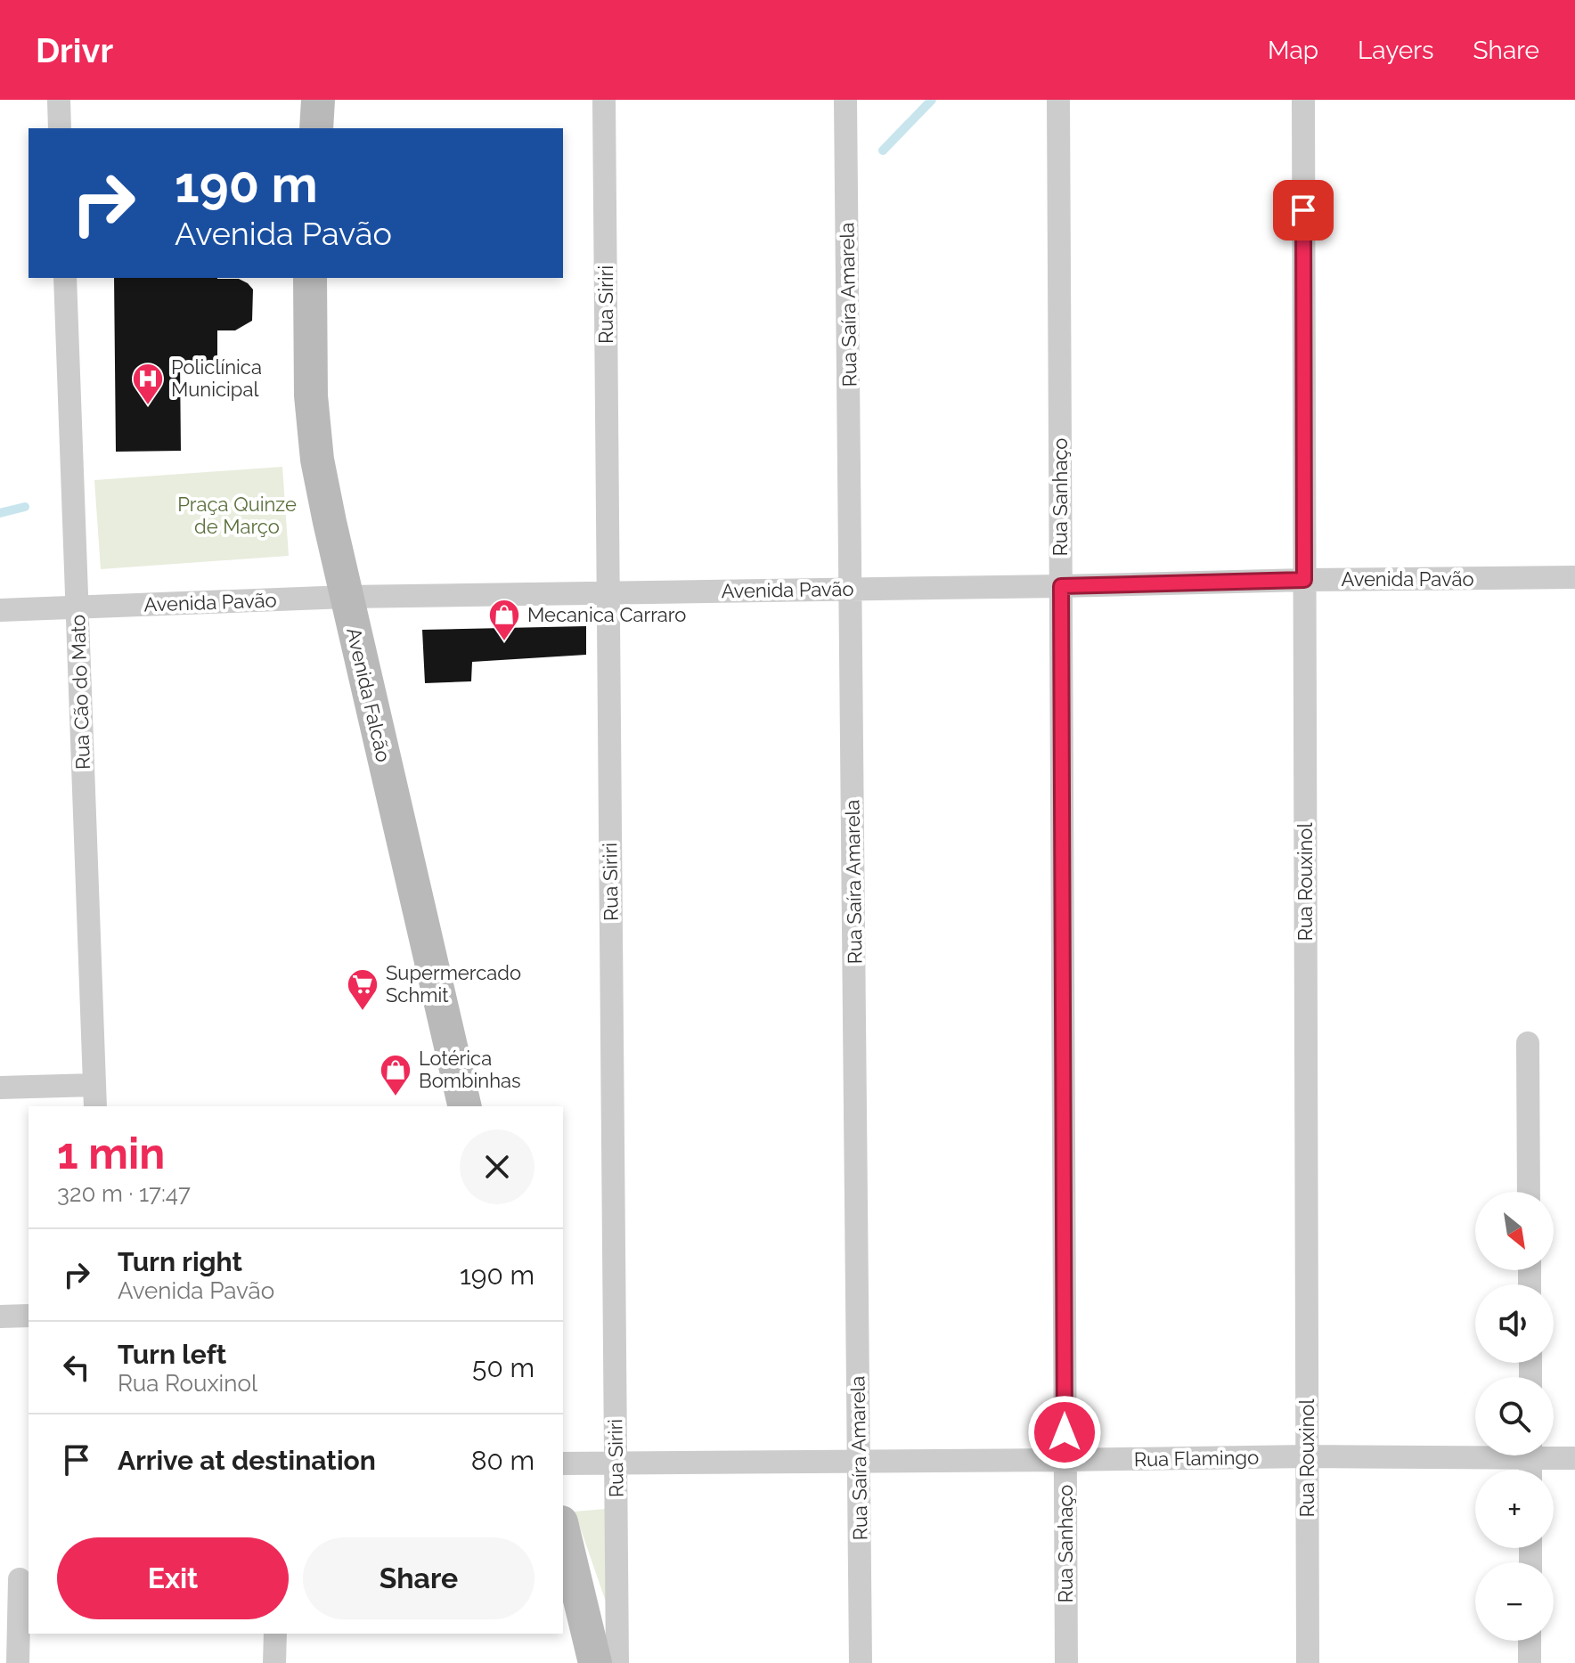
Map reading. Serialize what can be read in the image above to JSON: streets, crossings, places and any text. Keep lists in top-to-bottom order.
{
  "streets": {
    "main road": ["Avenida Falcão"],
    "street": [
      "Rua Siriri",
      "Rua Saíra Amarela",
      "Rua Sanhaço",
      "Avenida Pavão",
      "Rua Cão do Mato",
      "Rua Rouxinol",
      "Rua Flamingo"
    ]
  },
  "crossings": [
    ["Rua Siriri", "Avenida Pavão"],
    ["Rua Siriri", "Rua Flamingo"],
    ["Rua Saíra Amarela", "Avenida Pavão"],
    ["Rua Saíra Amarela", "Rua Flamingo"],
    ["Rua Sanhaço", "Avenida Pavão"],
    ["Rua Sanhaço", "Rua Flamingo"],
    ["Avenida Pavão", "Rua Cão do Mato"],
    ["Avenida Pavão", "Avenida Falcão"],
    ["Avenida Pavão", "Rua Rouxinol"],
    ["Rua Rouxinol", "Rua Flamingo"]
  ],
  "parks": ["Praça Quinze de Março"],
  "places": {
    "hospital": ["Policlínica Municipal"],
    "shop": ["Mecanica Carraro", "Lotérica Bombinhas"],
    "supermarket": ["Supermercado Schmit"]
  },
  "north": "bottom right",
  "page": {
    "header": "Drivr",
    "nav": ["Map", "Layers", "Share"],
    "turn": ["190 m", "Avenida Pavão"],
    "heading": ["1 min", "320 m · 17:47"],
    "map_buttons": ["+", "−"],
    "list": [
      {
        "name": "Turn right",
        "note": "Avenida Pavão",
        "value": "190 m"
      },
      {
        "name": "Turn left",
        "note": "Rua Rouxinol",
        "value": "50 m"
      },
      {
        "name": "Arrive at destination",
        "value": "80 m"
      }
    ],
    "buttons": ["Exit", "Share"]
  }
}
